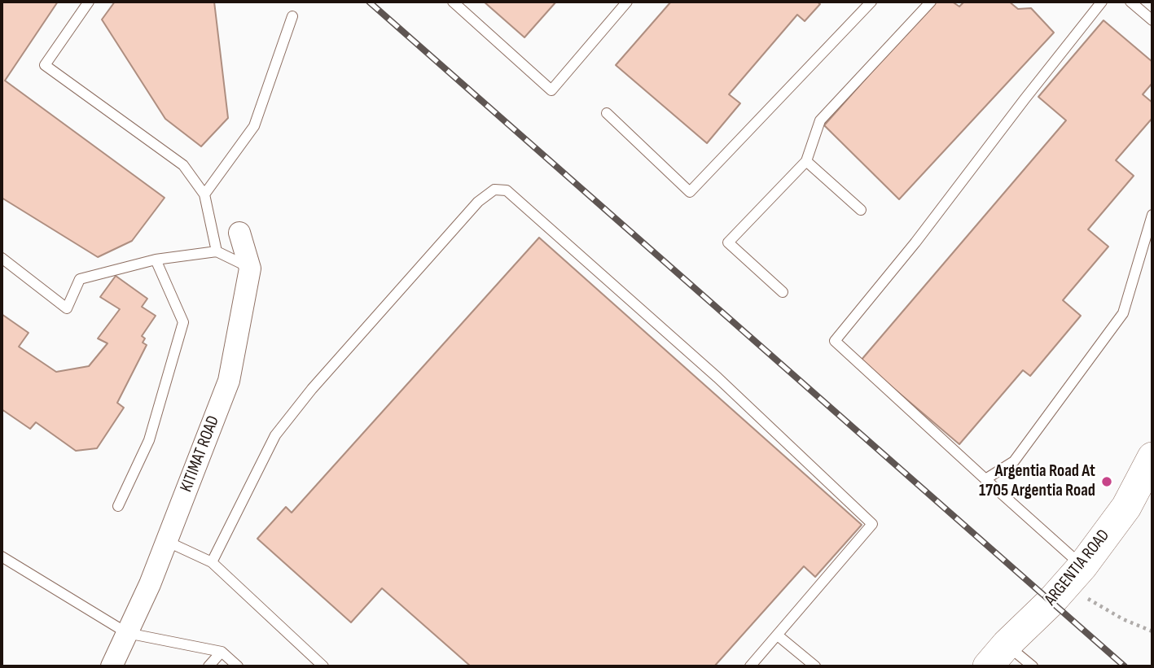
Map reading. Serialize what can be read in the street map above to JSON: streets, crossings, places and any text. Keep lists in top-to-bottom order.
{
  "streets": {
    "street": ["KITIMAT ROAD", "ARGENTIA ROAD"]
  },
  "places": ["Argentia Road At 1705 Argentia Road"]
}
